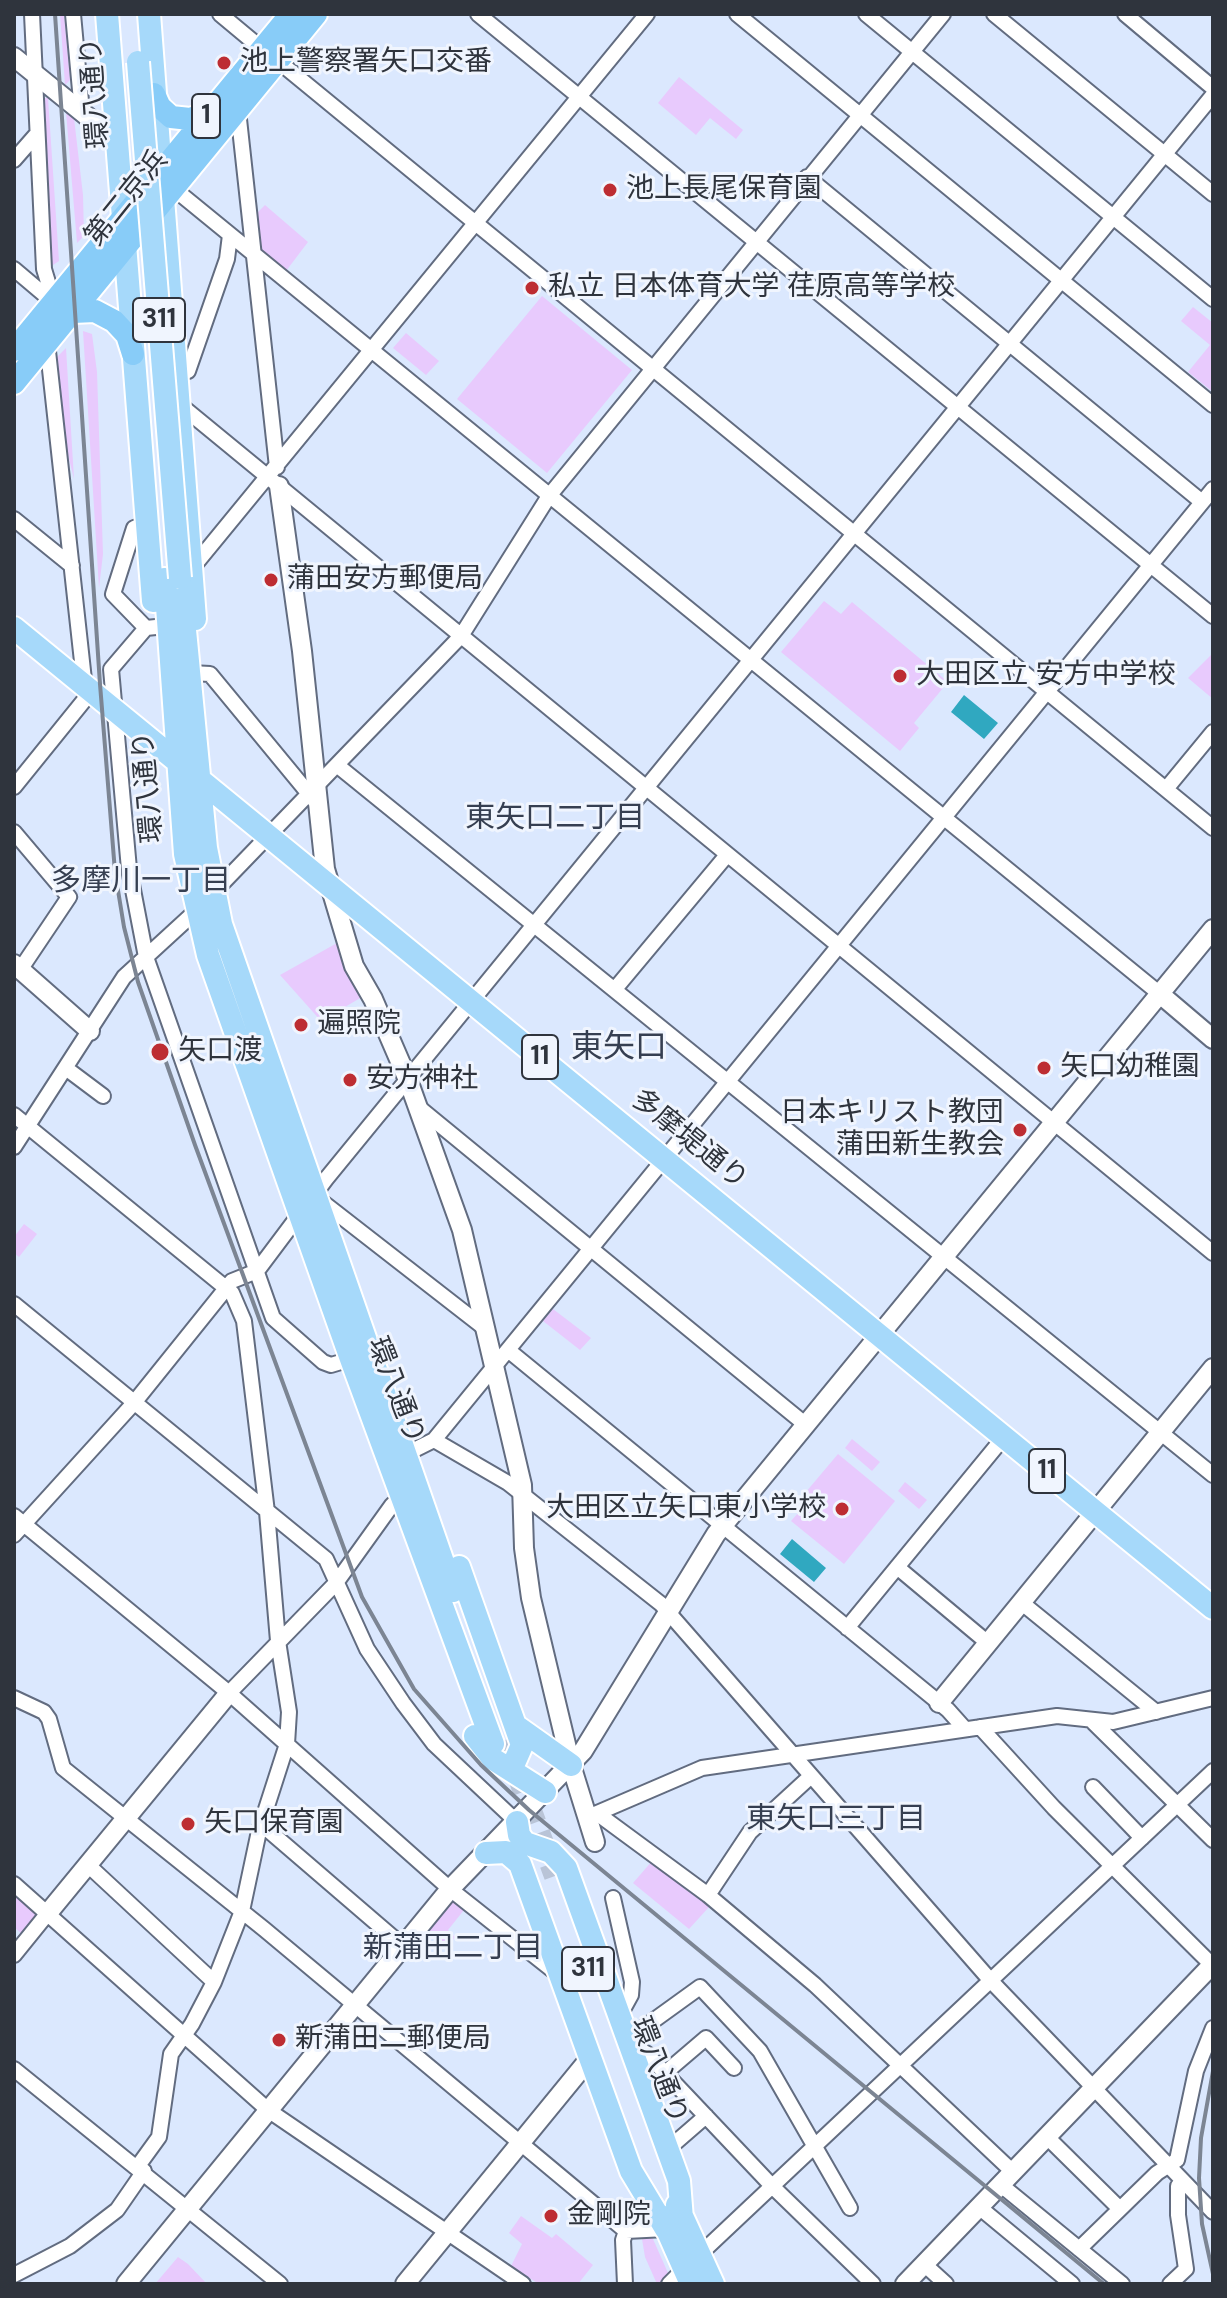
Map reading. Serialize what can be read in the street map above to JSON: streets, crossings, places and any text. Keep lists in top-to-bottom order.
{
  "streets": {
    "highway": ["1", "第二京浜"],
    "main road": [
      "環八通り",
      "311",
      "11",
      "多摩堤通り"
    ]
  },
  "crossings": [
    ["環八通り", "多摩堤通り"]
  ],
  "districts": [
    "東矢口二丁目",
    "多摩川一丁目",
    "東矢口",
    "東矢口三丁目",
    "新蒲田二丁目"
  ],
  "places": [
    "池上警察署矢口交番",
    "池上長尾保育園",
    "私立 日本体育大学 荏原高等学校",
    "蒲田安方郵便局",
    "大田区立 安方中学校",
    "遍照院",
    "矢口渡",
    "矢口幼稚園",
    "安方神社",
    "日本キリスト教団 蒲田新生教会",
    "大田区立矢口東小学校",
    "矢口保育園",
    "新蒲田二郵便局",
    "金剛院"
  ]
}
